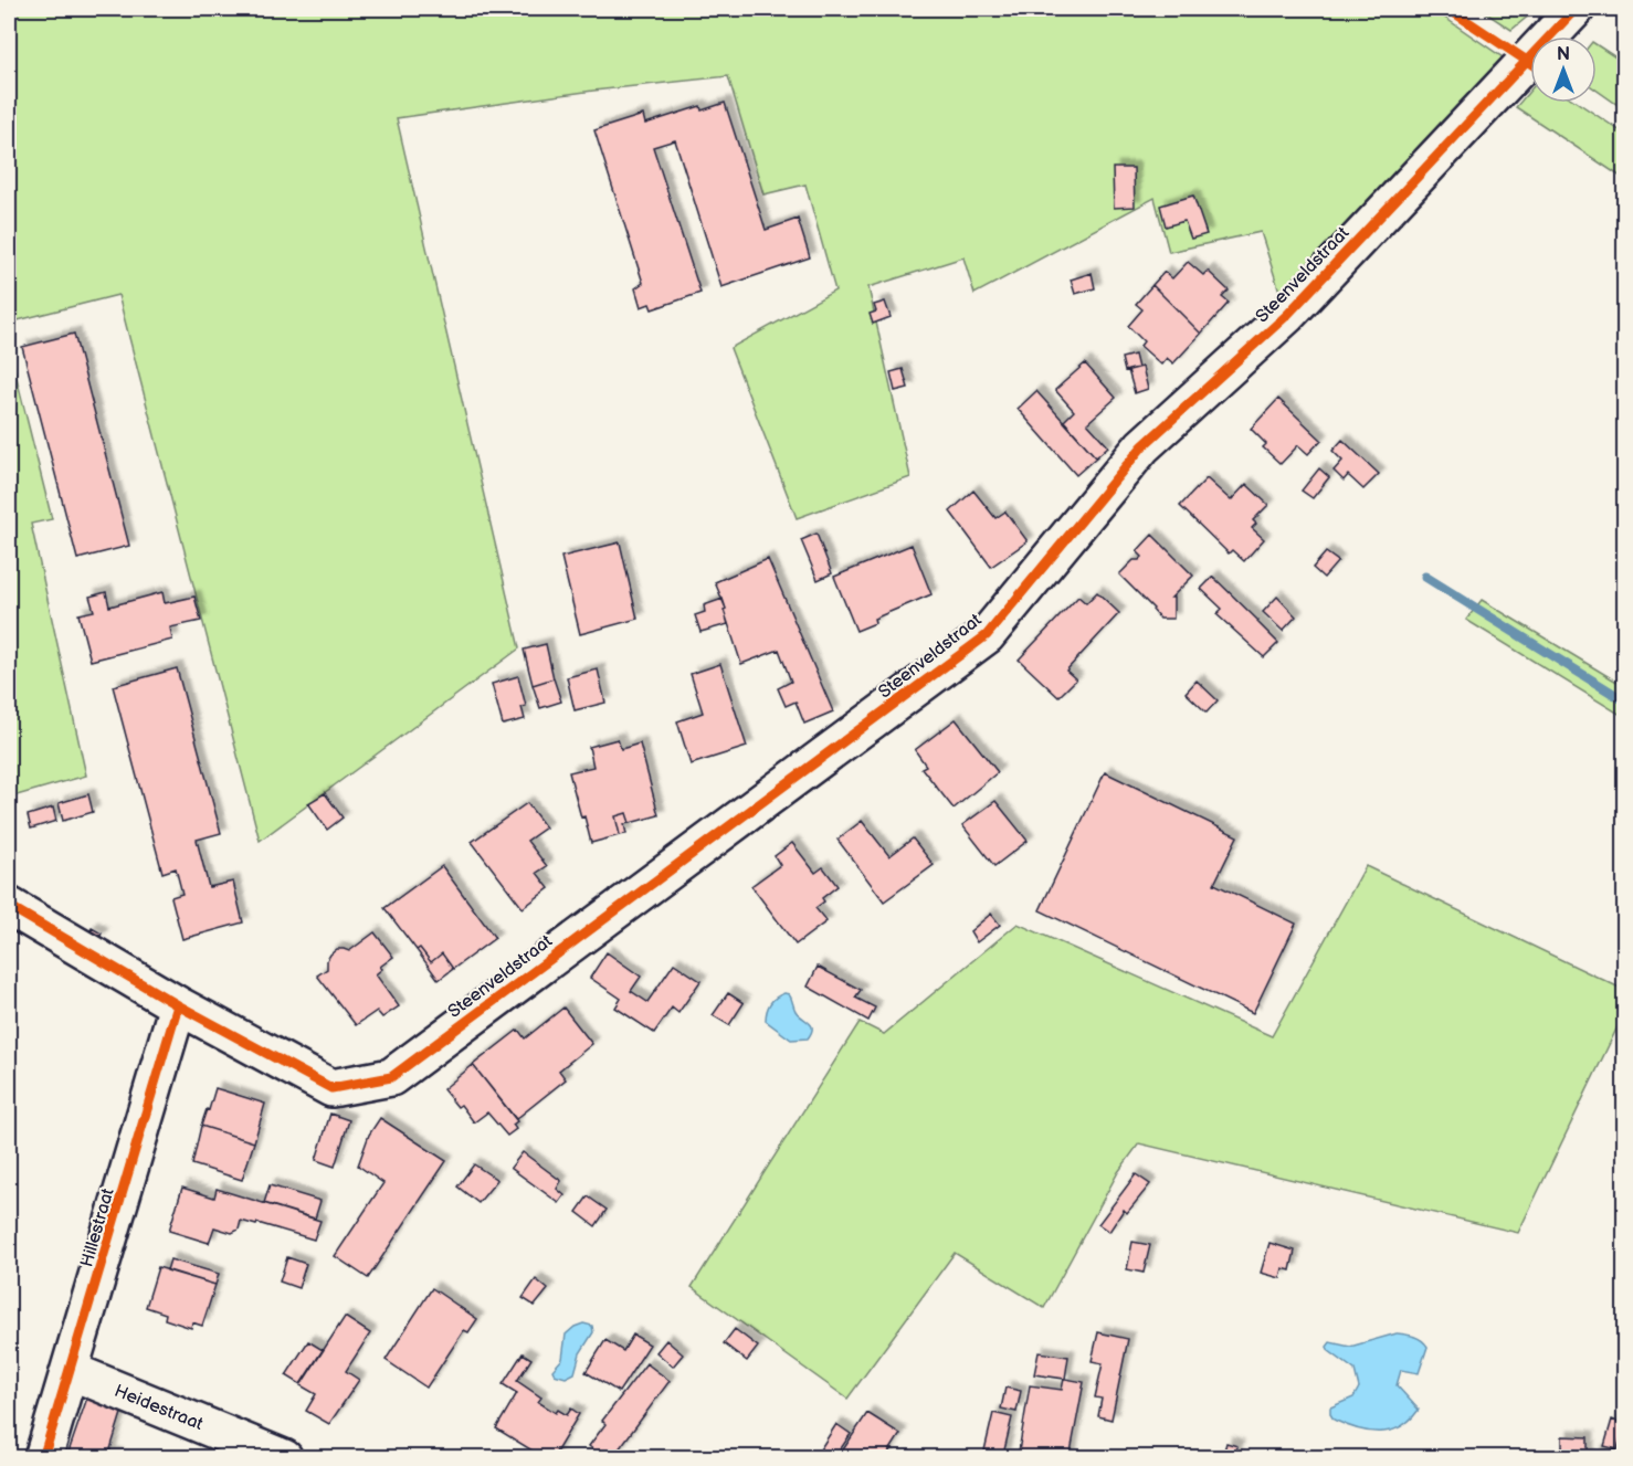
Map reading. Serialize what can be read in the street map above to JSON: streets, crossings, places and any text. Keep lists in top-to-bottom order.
{
  "streets": {
    "street": ["Steenveldstraat", "Hillestraat", "Heidestraat"]
  },
  "crossings": [
    ["Steenveldstraat", "Hillestraat"],
    ["Hillestraat", "Heidestraat"]
  ],
  "north": "top"
}
